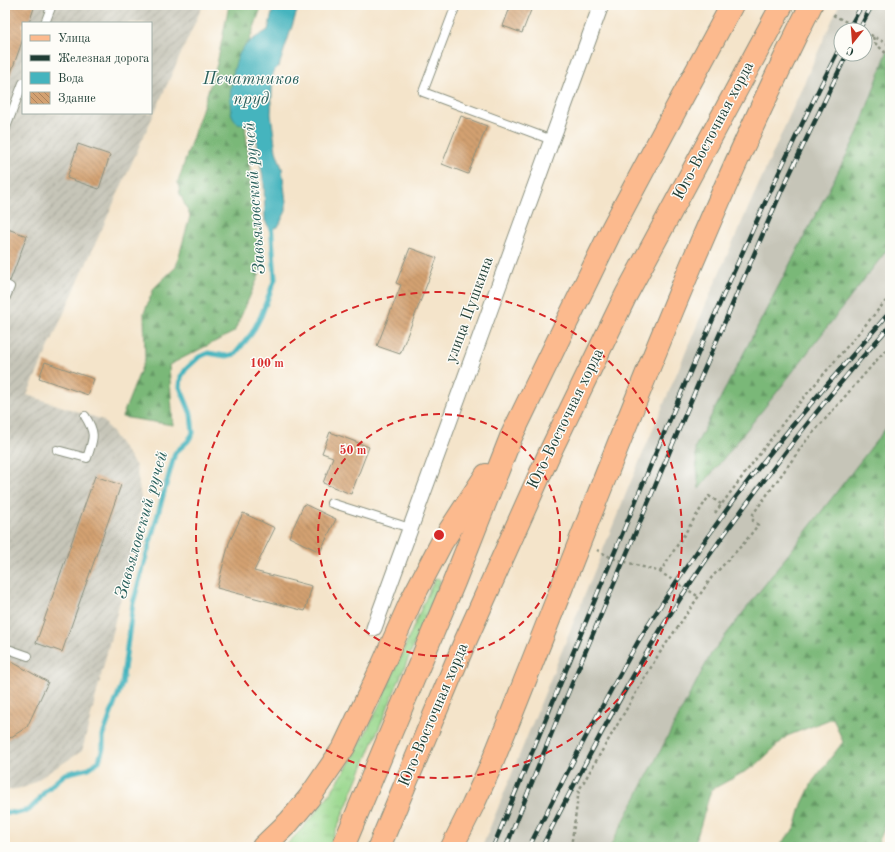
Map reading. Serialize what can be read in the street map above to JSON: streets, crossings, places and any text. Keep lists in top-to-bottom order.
{
  "streets": {
    "main road": ["Юго-Восточная хорда"],
    "street": ["улица Пушкина"]
  },
  "water": ["Печатников пруд", "Завьяловский ручей"],
  "legend": [
    "Улица",
    "Железная дорога",
    "Вода",
    "Здание"
  ],
  "north": "bottom",
  "rings": ["100 m", "50 m"]
}
